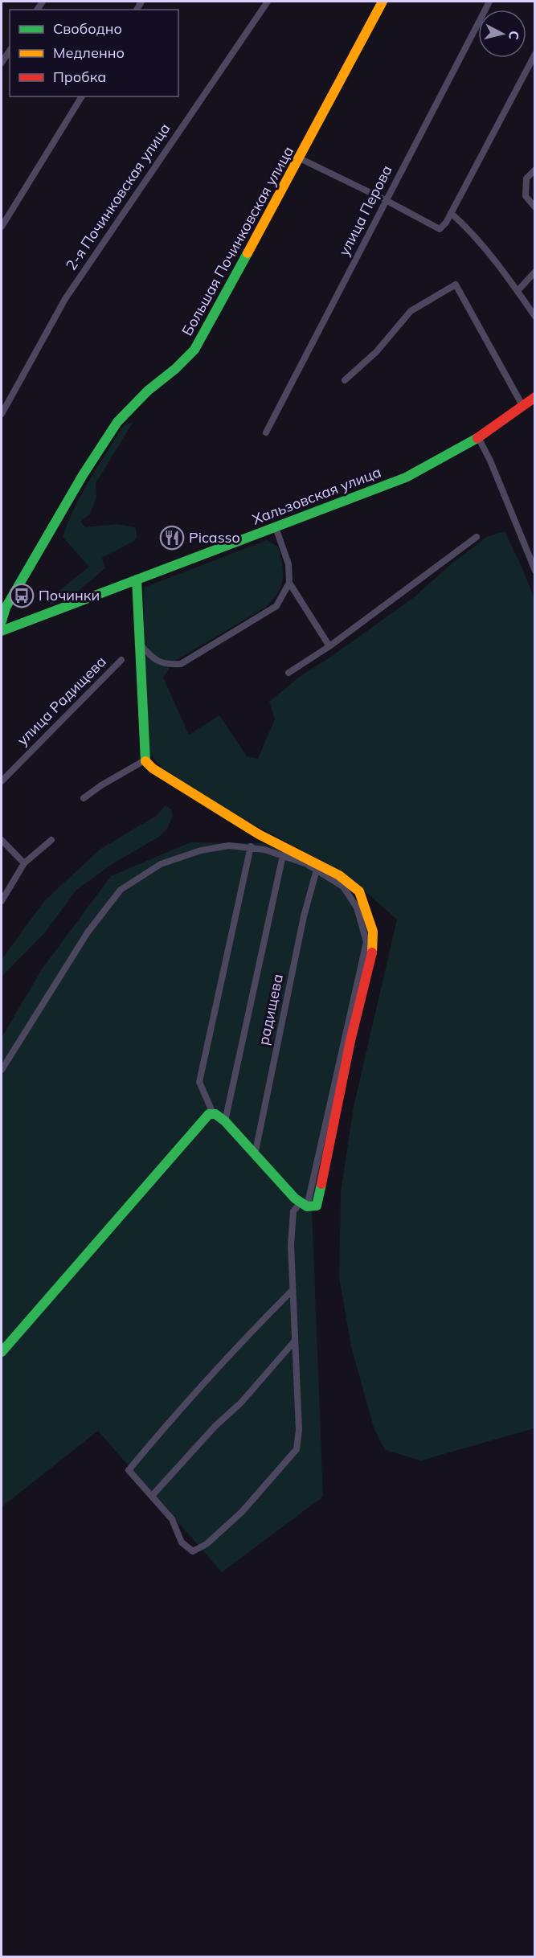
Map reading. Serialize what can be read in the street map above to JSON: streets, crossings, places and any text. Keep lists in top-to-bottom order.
{
  "streets": {
    "street": [
      "2-я Починковская улица",
      "улица Перова",
      "Большая Починковская улица",
      "Хальзовская улица",
      "улица Радищева",
      "радищева"
    ]
  },
  "places": {
    "restaurant": ["Picasso"],
    "bus stop": ["Починки"]
  },
  "legend": ["Свободно", "Медленно", "Пробка"],
  "north": "right"
}
